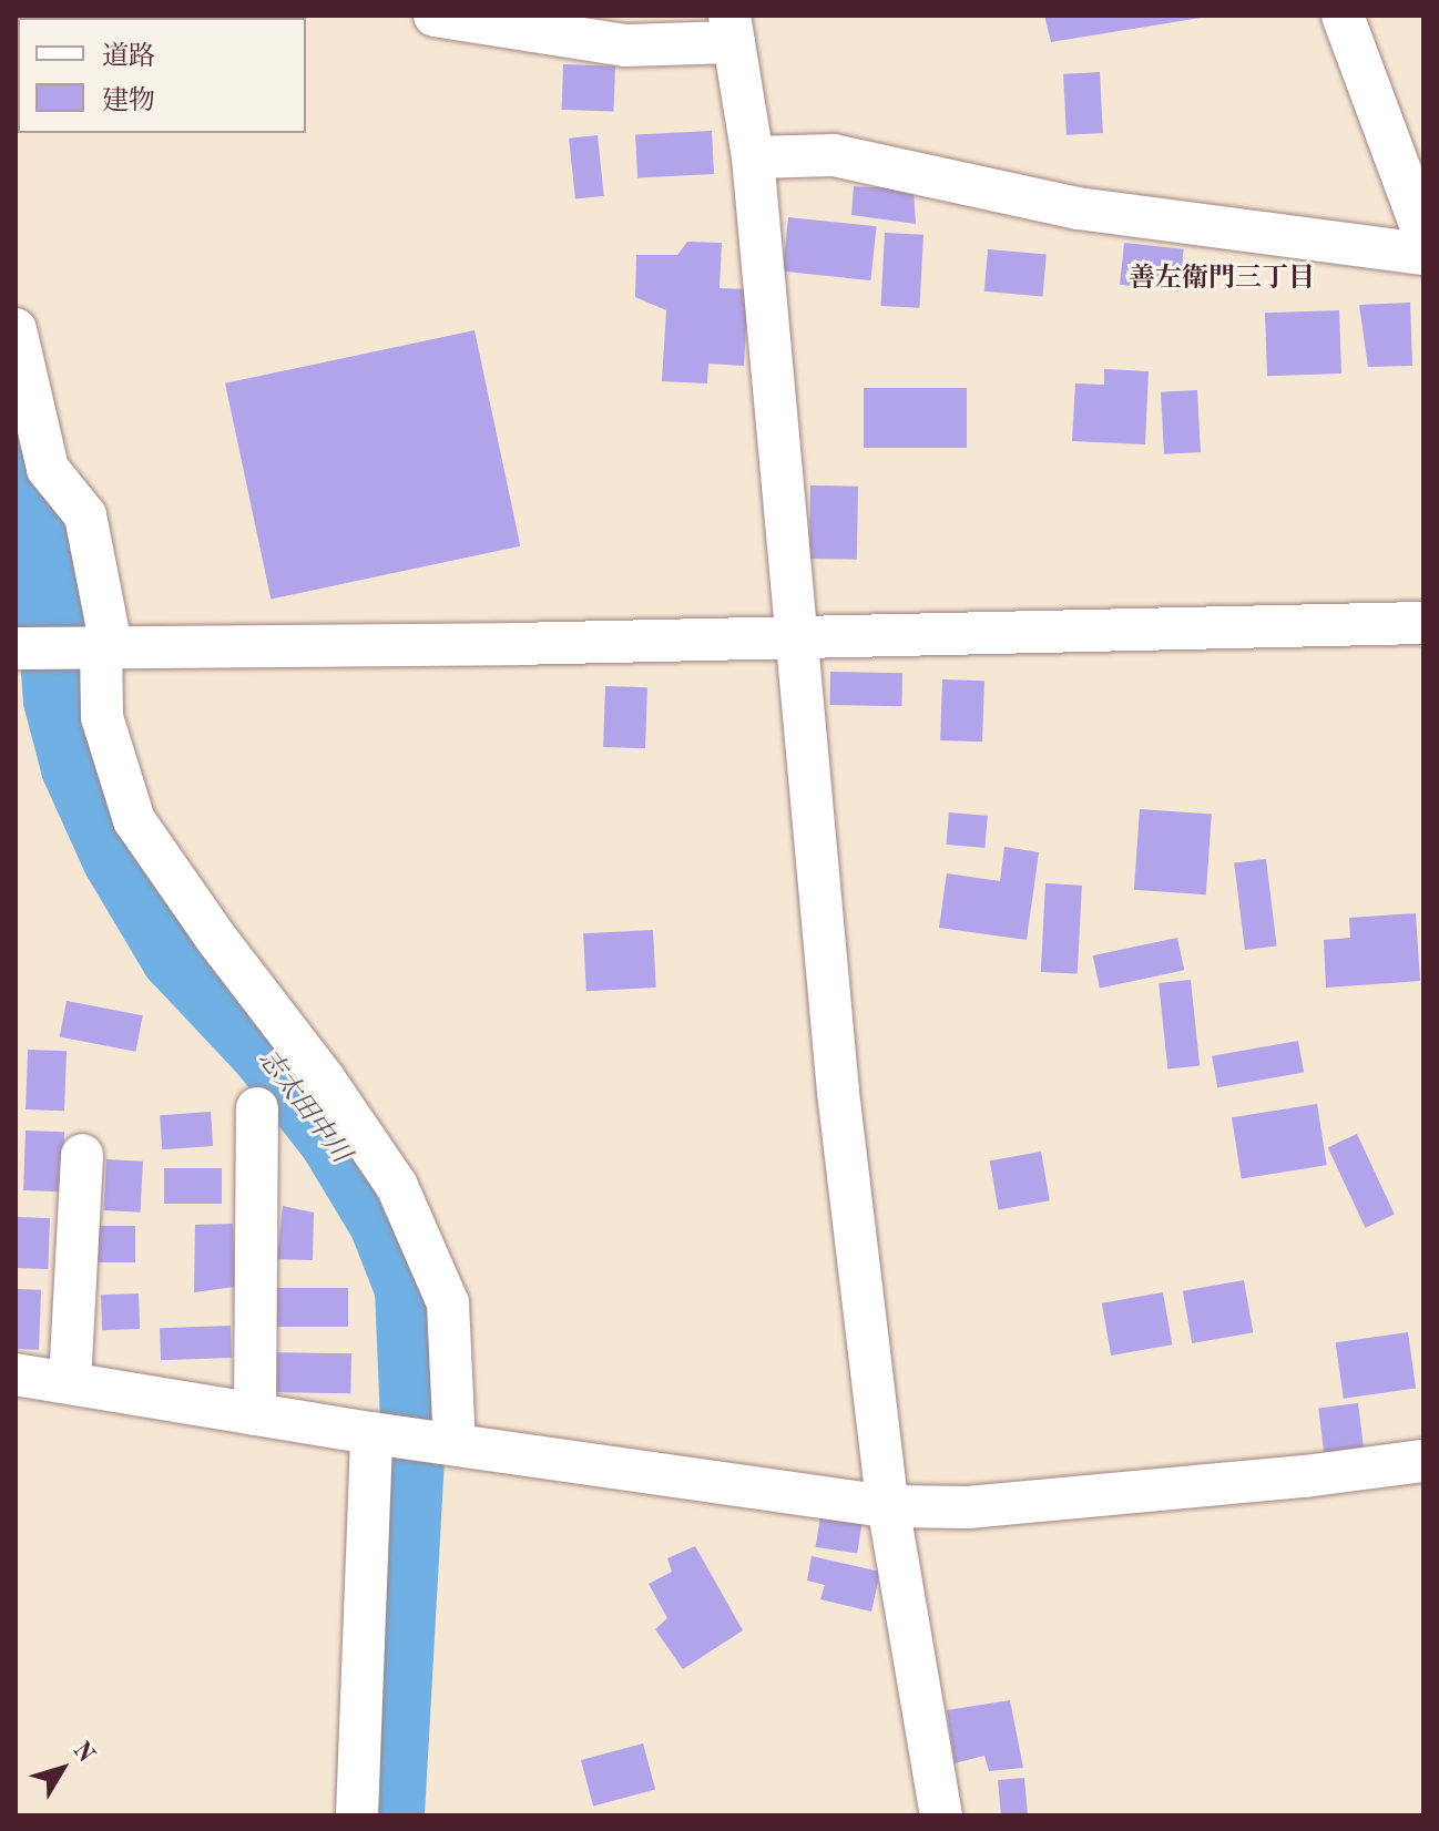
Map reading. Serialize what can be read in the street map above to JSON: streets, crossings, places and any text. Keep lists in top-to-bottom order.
{
  "districts": ["善左衛門三丁目"],
  "water": ["志太田中川"],
  "legend": ["道路", "建物"],
  "north": "top right"
}
